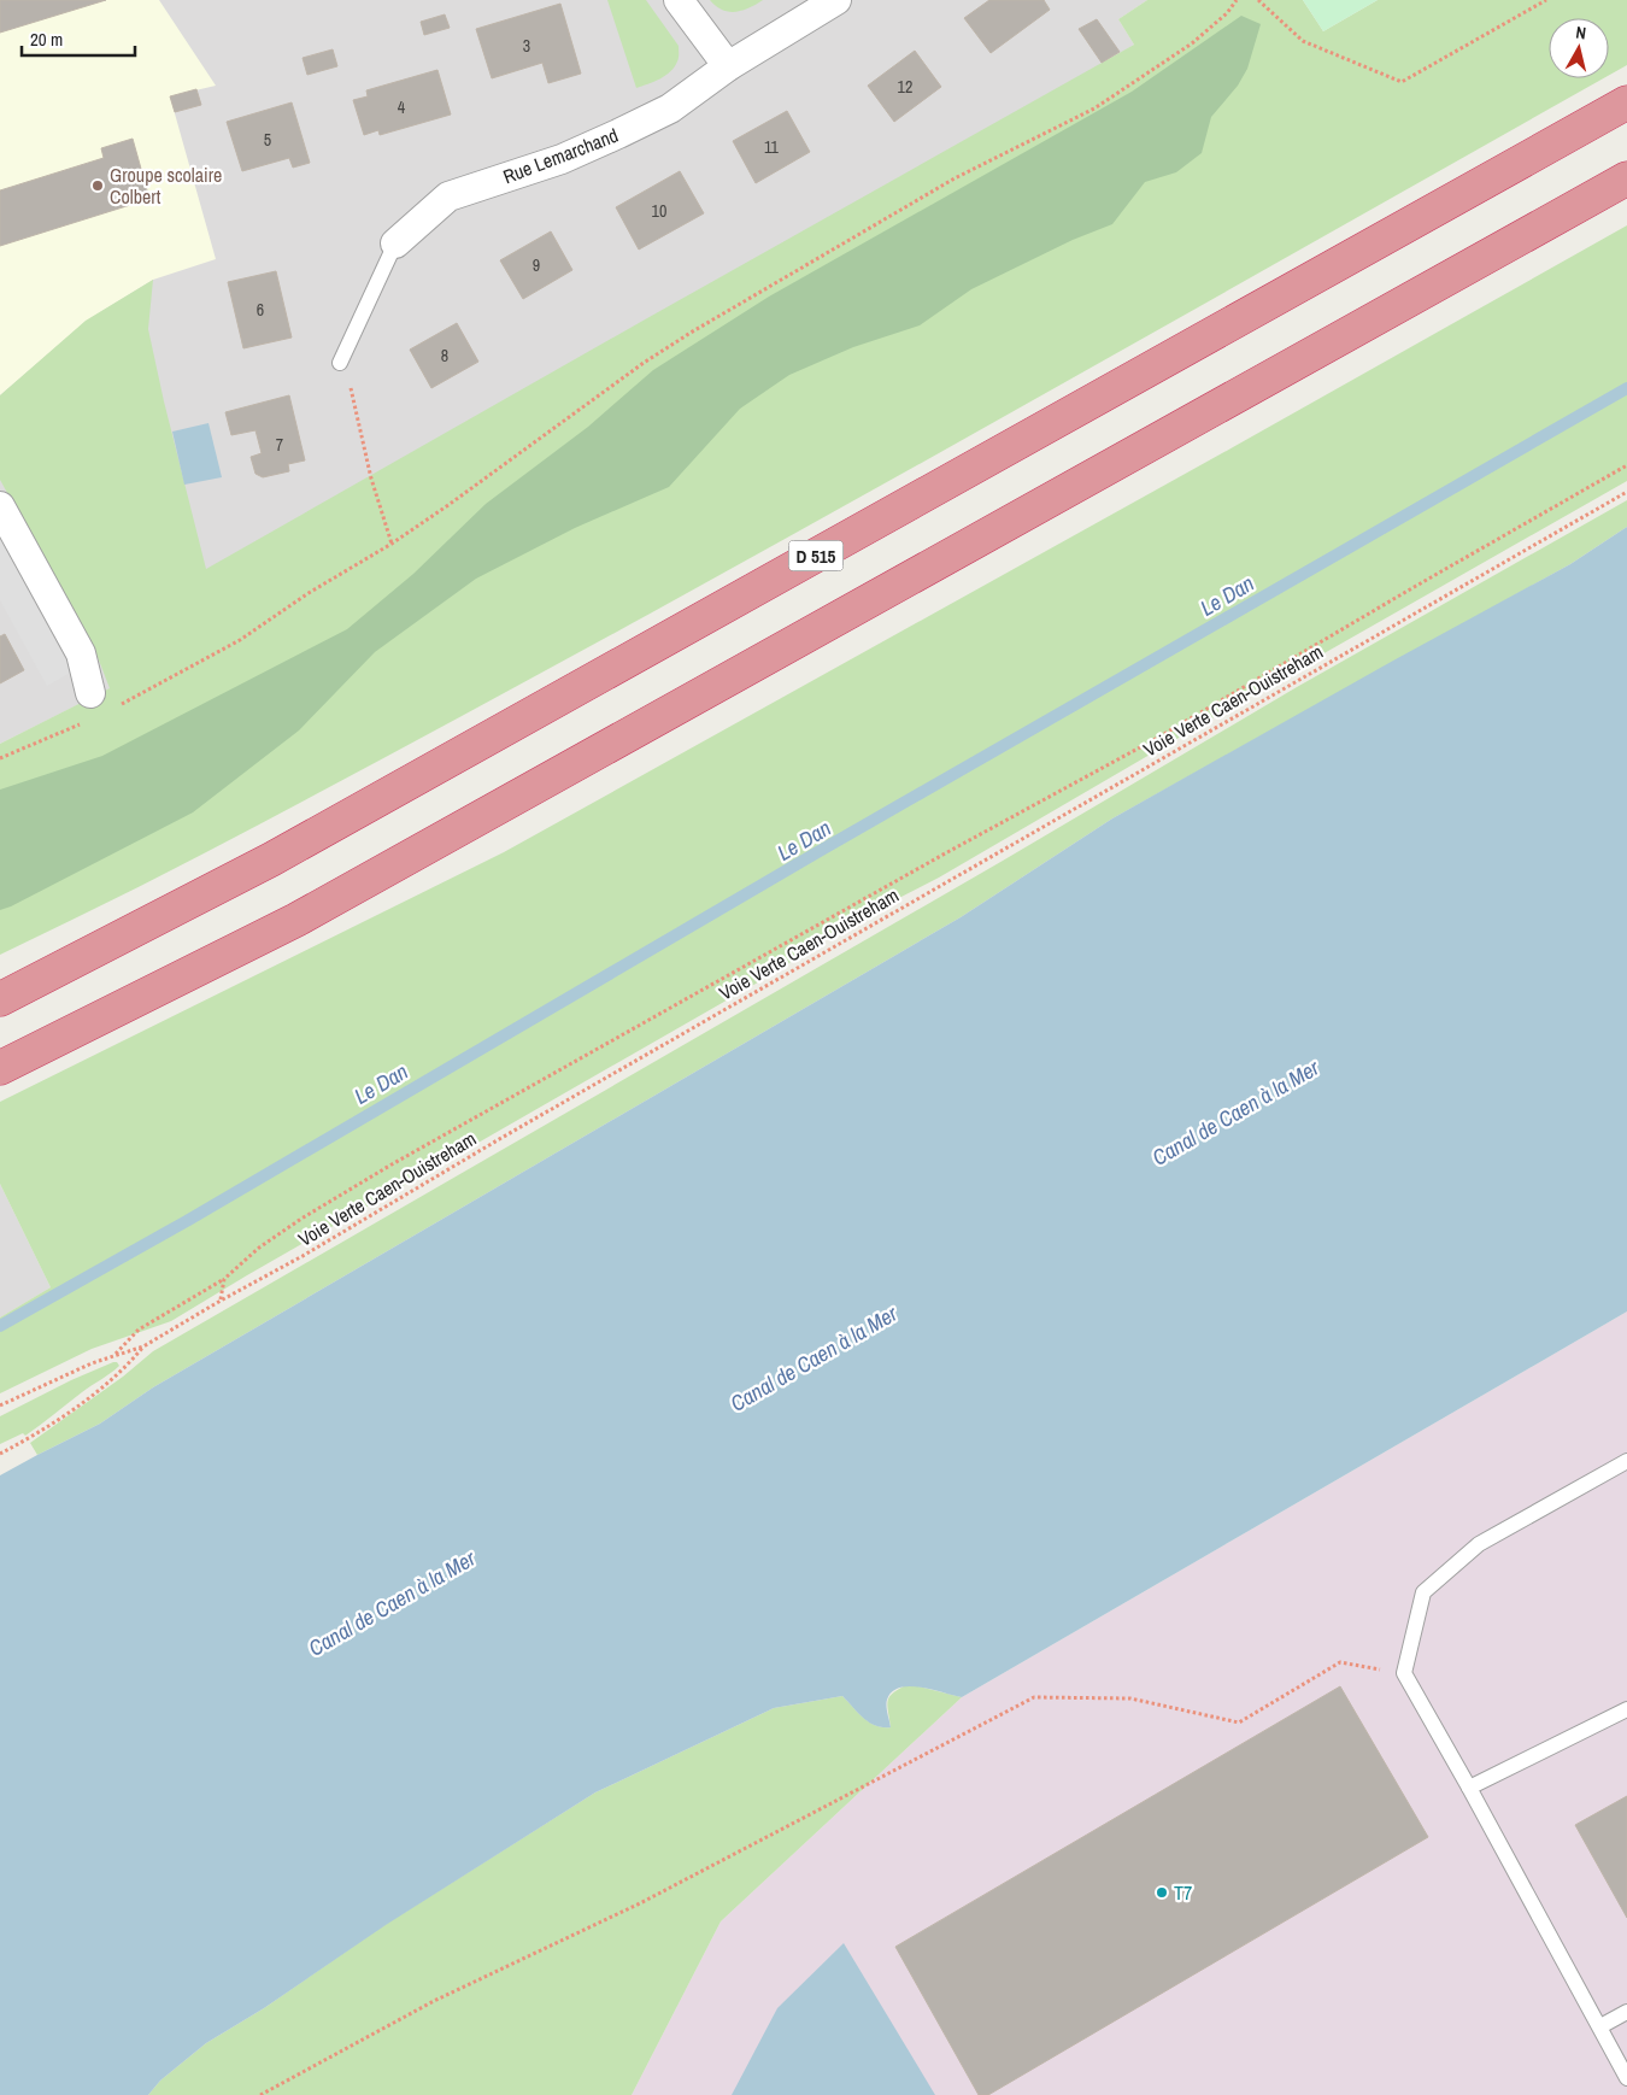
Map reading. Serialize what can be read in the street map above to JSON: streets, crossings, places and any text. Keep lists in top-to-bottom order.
{
  "streets": {
    "highway": ["D 515"],
    "street": ["Rue Lemarchand"],
    "path": ["Voie Verte Caen-Ouistreham"]
  },
  "water": ["Le Dan", "Canal de Caen à la Mer"],
  "places": ["Groupe scolaire Colbert", "T7"],
  "house_numbers": [
    "3",
    "12",
    "4",
    "5",
    "11",
    "10",
    "9",
    "6",
    "8",
    "7"
  ],
  "scale_bar": "20 m",
  "north": "top"
}
